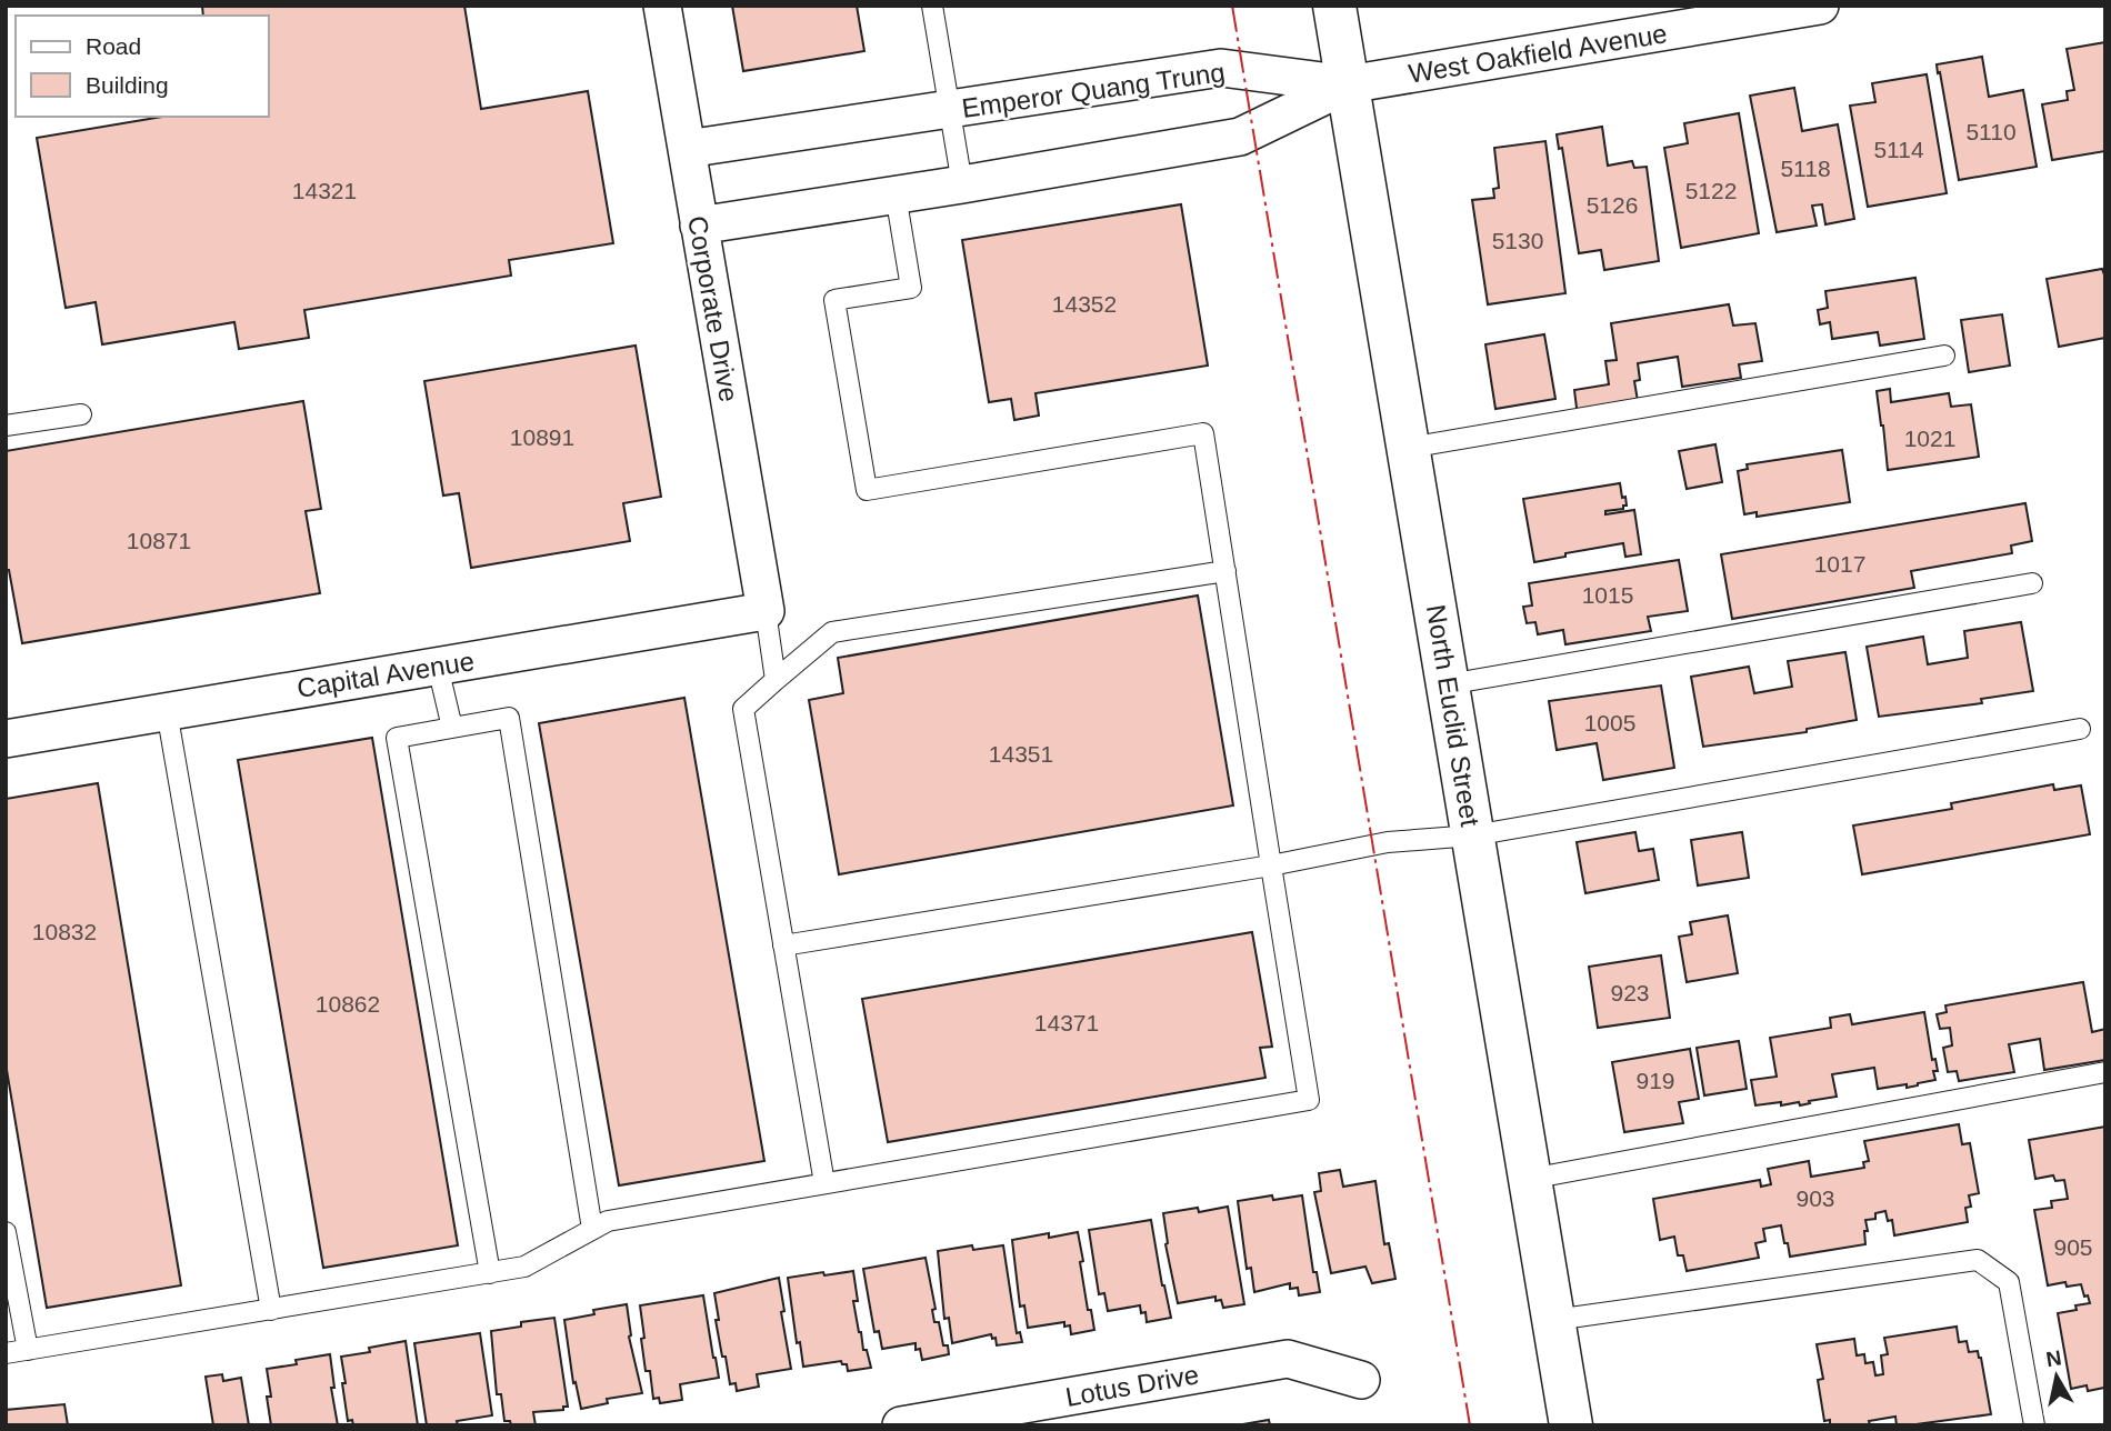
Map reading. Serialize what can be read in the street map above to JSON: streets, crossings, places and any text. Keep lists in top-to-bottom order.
{
  "streets": {
    "main road": ["North Euclid Street"],
    "street": [
      "West Oakfield Avenue",
      "Emperor Quang Trung",
      "Corporate Drive",
      "Capital Avenue",
      "Lotus Drive"
    ]
  },
  "crossings": [
    ["West Oakfield Avenue", "Emperor Quang Trung"],
    ["West Oakfield Avenue", "North Euclid Street"],
    ["Emperor Quang Trung", "Corporate Drive"],
    ["Emperor Quang Trung", "North Euclid Street"],
    ["Corporate Drive", "Capital Avenue"]
  ],
  "house_numbers": [
    "5110",
    "5114",
    "5118",
    "14321",
    "5122",
    "5126",
    "5130",
    "14352",
    "10891",
    "1021",
    "10871",
    "1017",
    "1015",
    "1005",
    "14351",
    "10832",
    "923",
    "10862",
    "14371",
    "919",
    "903",
    "905"
  ],
  "legend": ["Road", "Building"],
  "north": "top"
}
